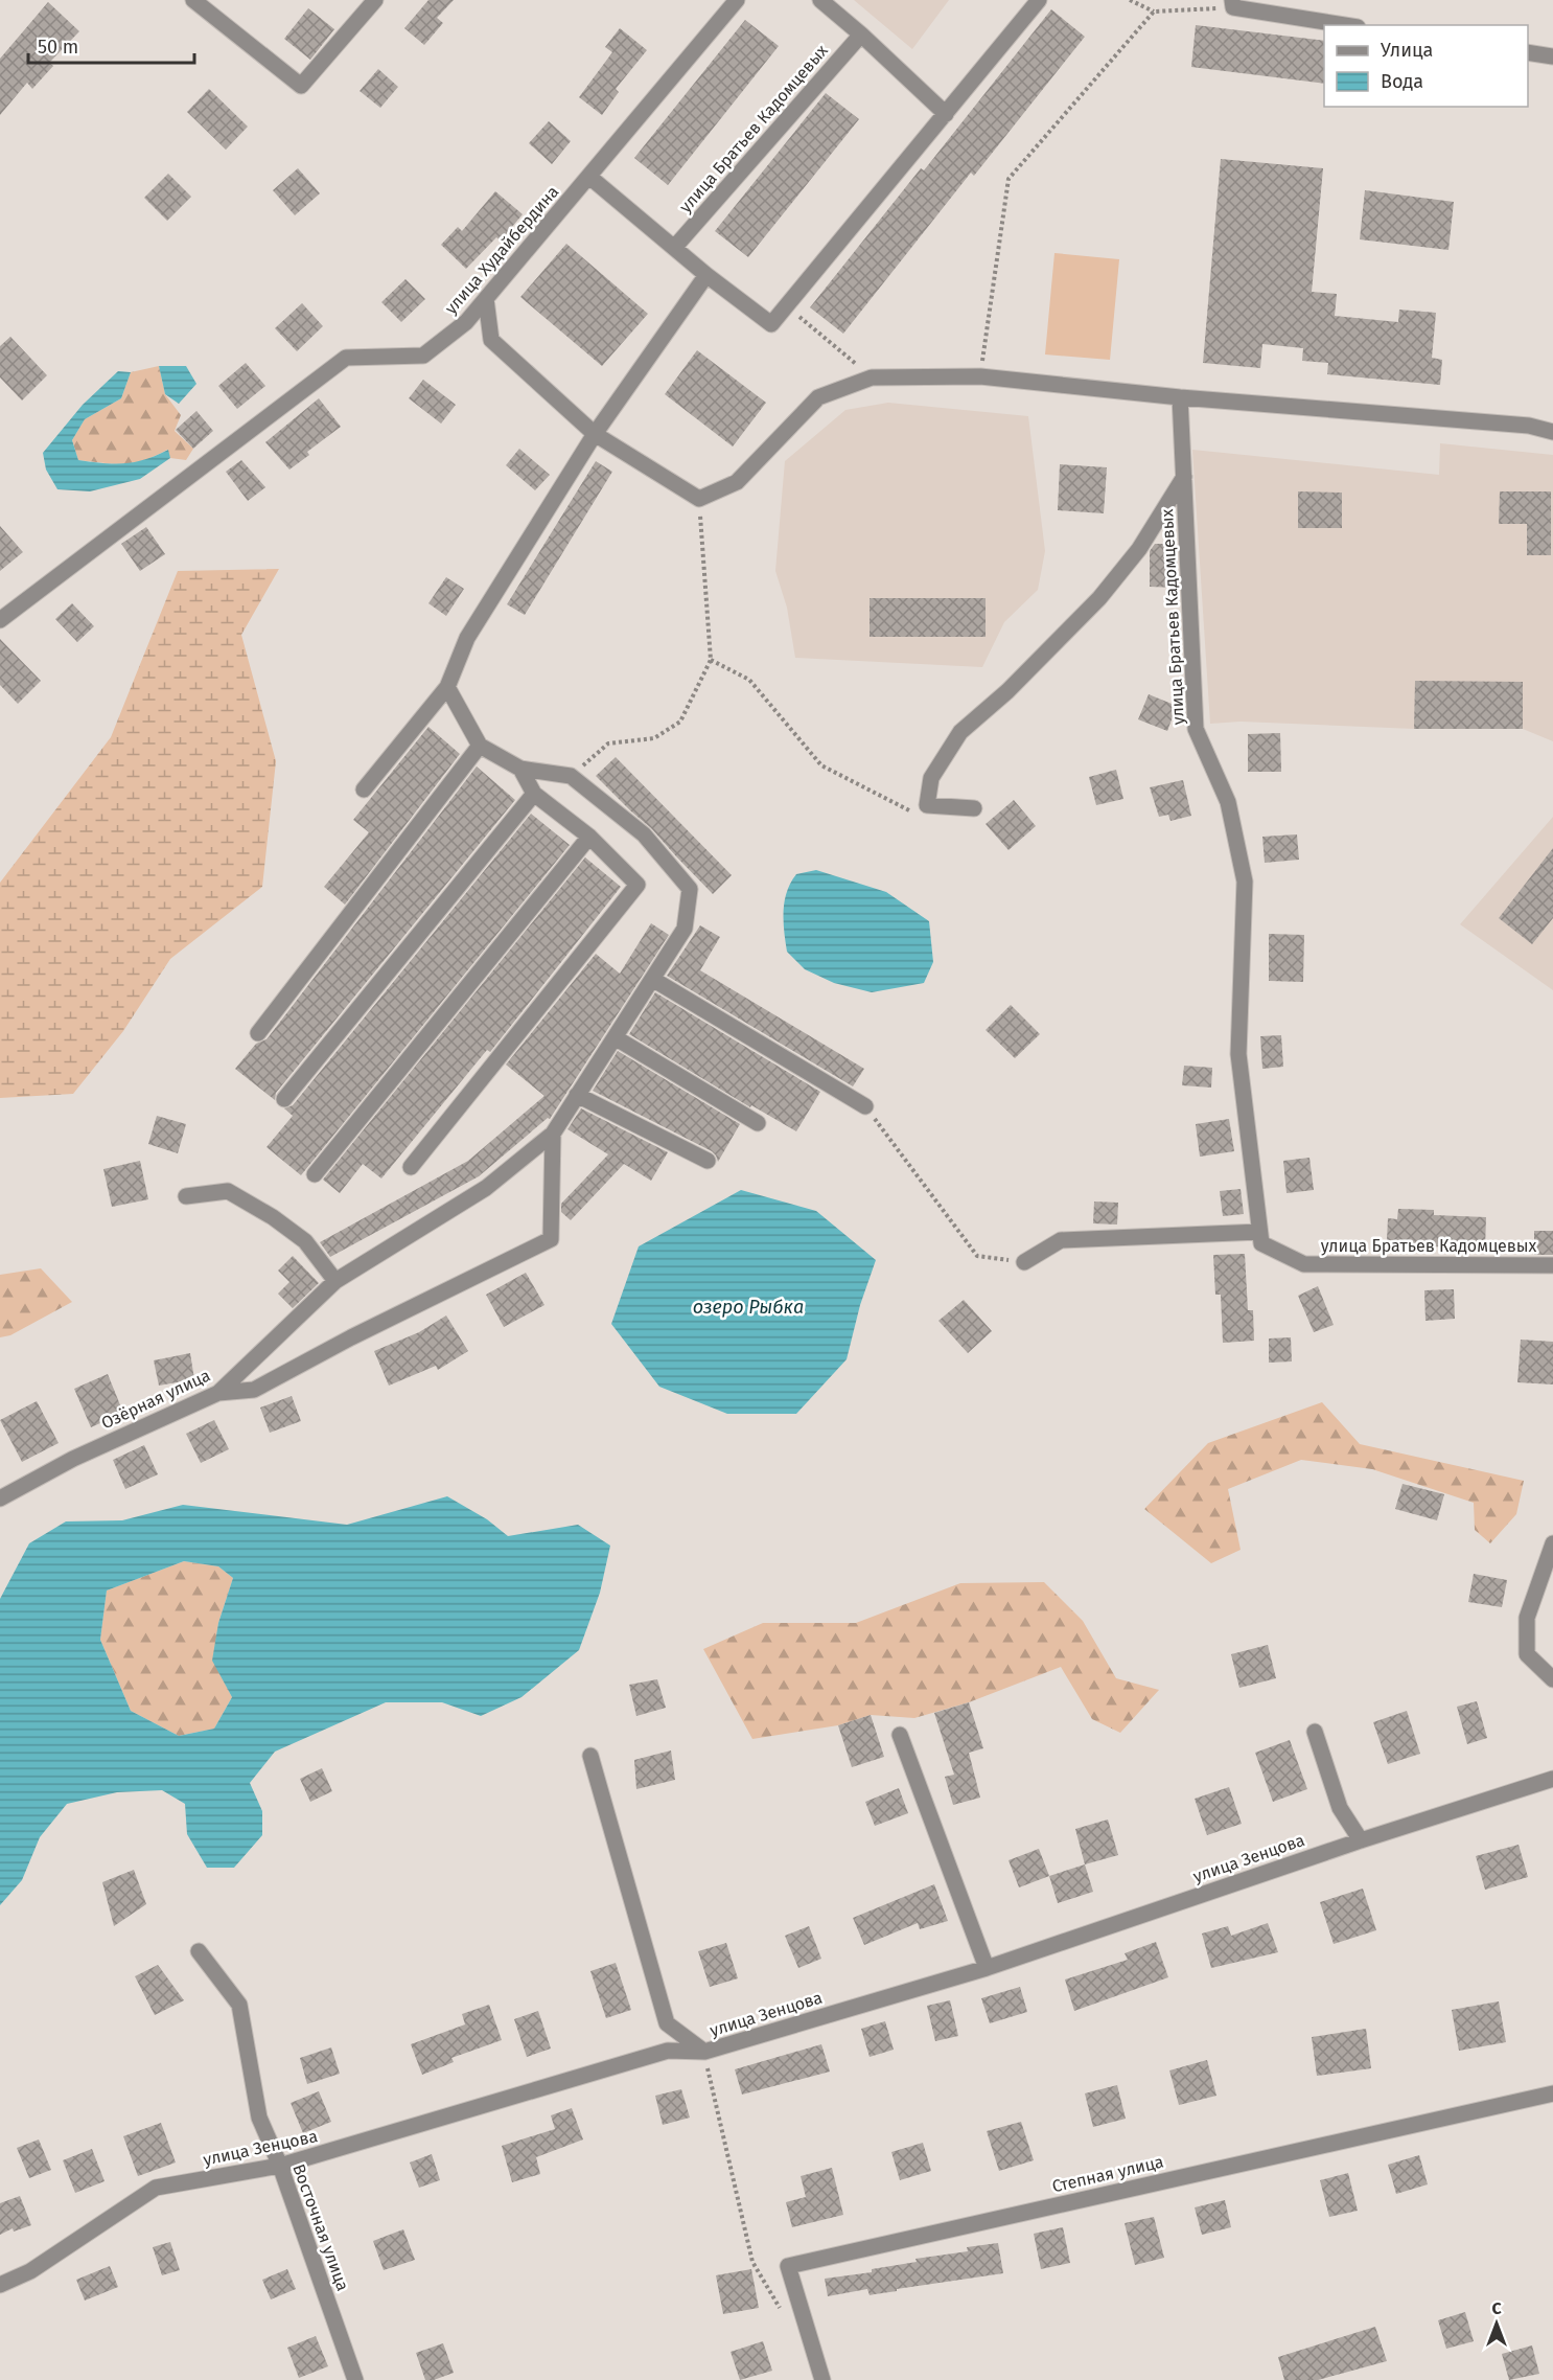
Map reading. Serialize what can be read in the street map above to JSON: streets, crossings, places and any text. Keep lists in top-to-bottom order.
{
  "streets": {
    "street": [
      "улица Братьев Кадомцевых",
      "улица Худайбердина",
      "Озёрная улица",
      "улица Зенцова",
      "Степная улица",
      "Восточная улица"
    ]
  },
  "crossings": [
    ["улица Зенцова", "Восточная улица"]
  ],
  "water": ["озеро Рыбка"],
  "legend": ["Улица", "Вода"],
  "scale_bar": "50 m",
  "north": "top"
}
